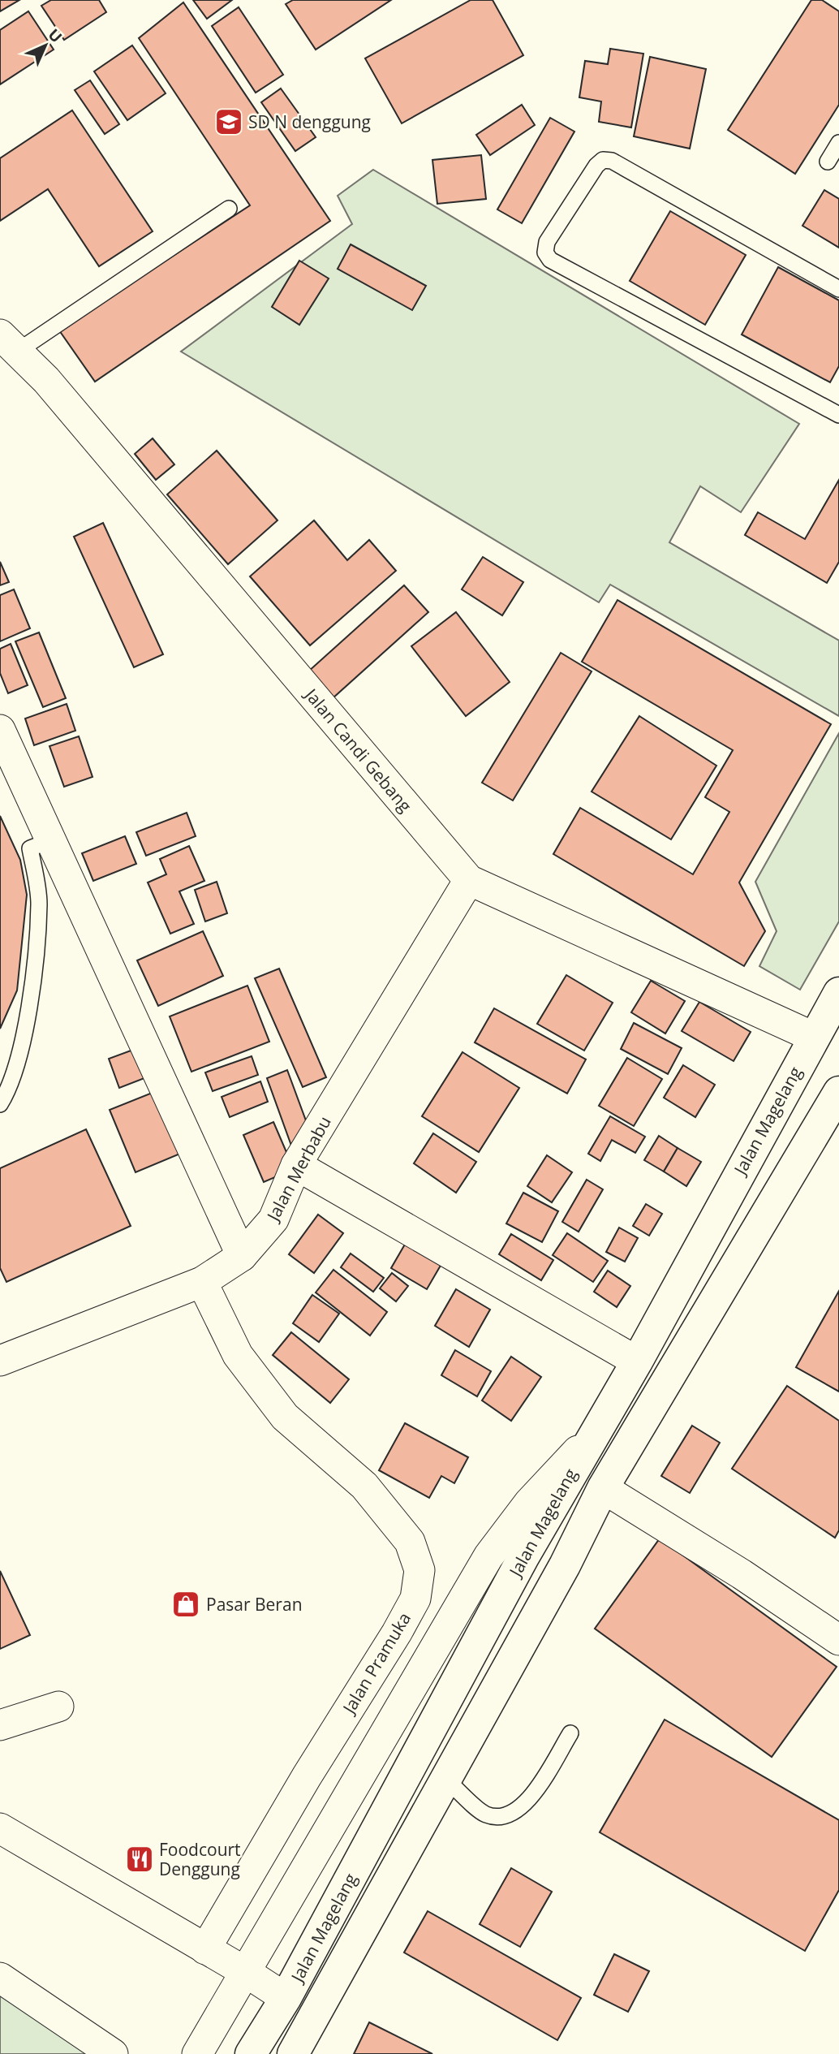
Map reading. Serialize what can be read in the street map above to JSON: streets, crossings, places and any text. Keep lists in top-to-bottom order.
{
  "streets": {
    "highway": ["Jalan Magelang"],
    "street": ["Jalan Candi Gebang", "Jalan Merbabu", "Jalan Pramuka"]
  },
  "crossings": [
    ["Jalan Candi Gebang", "Jalan Magelang"],
    ["Jalan Candi Gebang", "Jalan Merbabu"],
    ["Jalan Merbabu", "Jalan Pramuka"]
  ],
  "places": {
    "school or university": ["SD N denggung"],
    "shop": ["Pasar Beran"],
    "restaurant": ["Foodcourt Denggung"]
  },
  "north": "top right"
}
